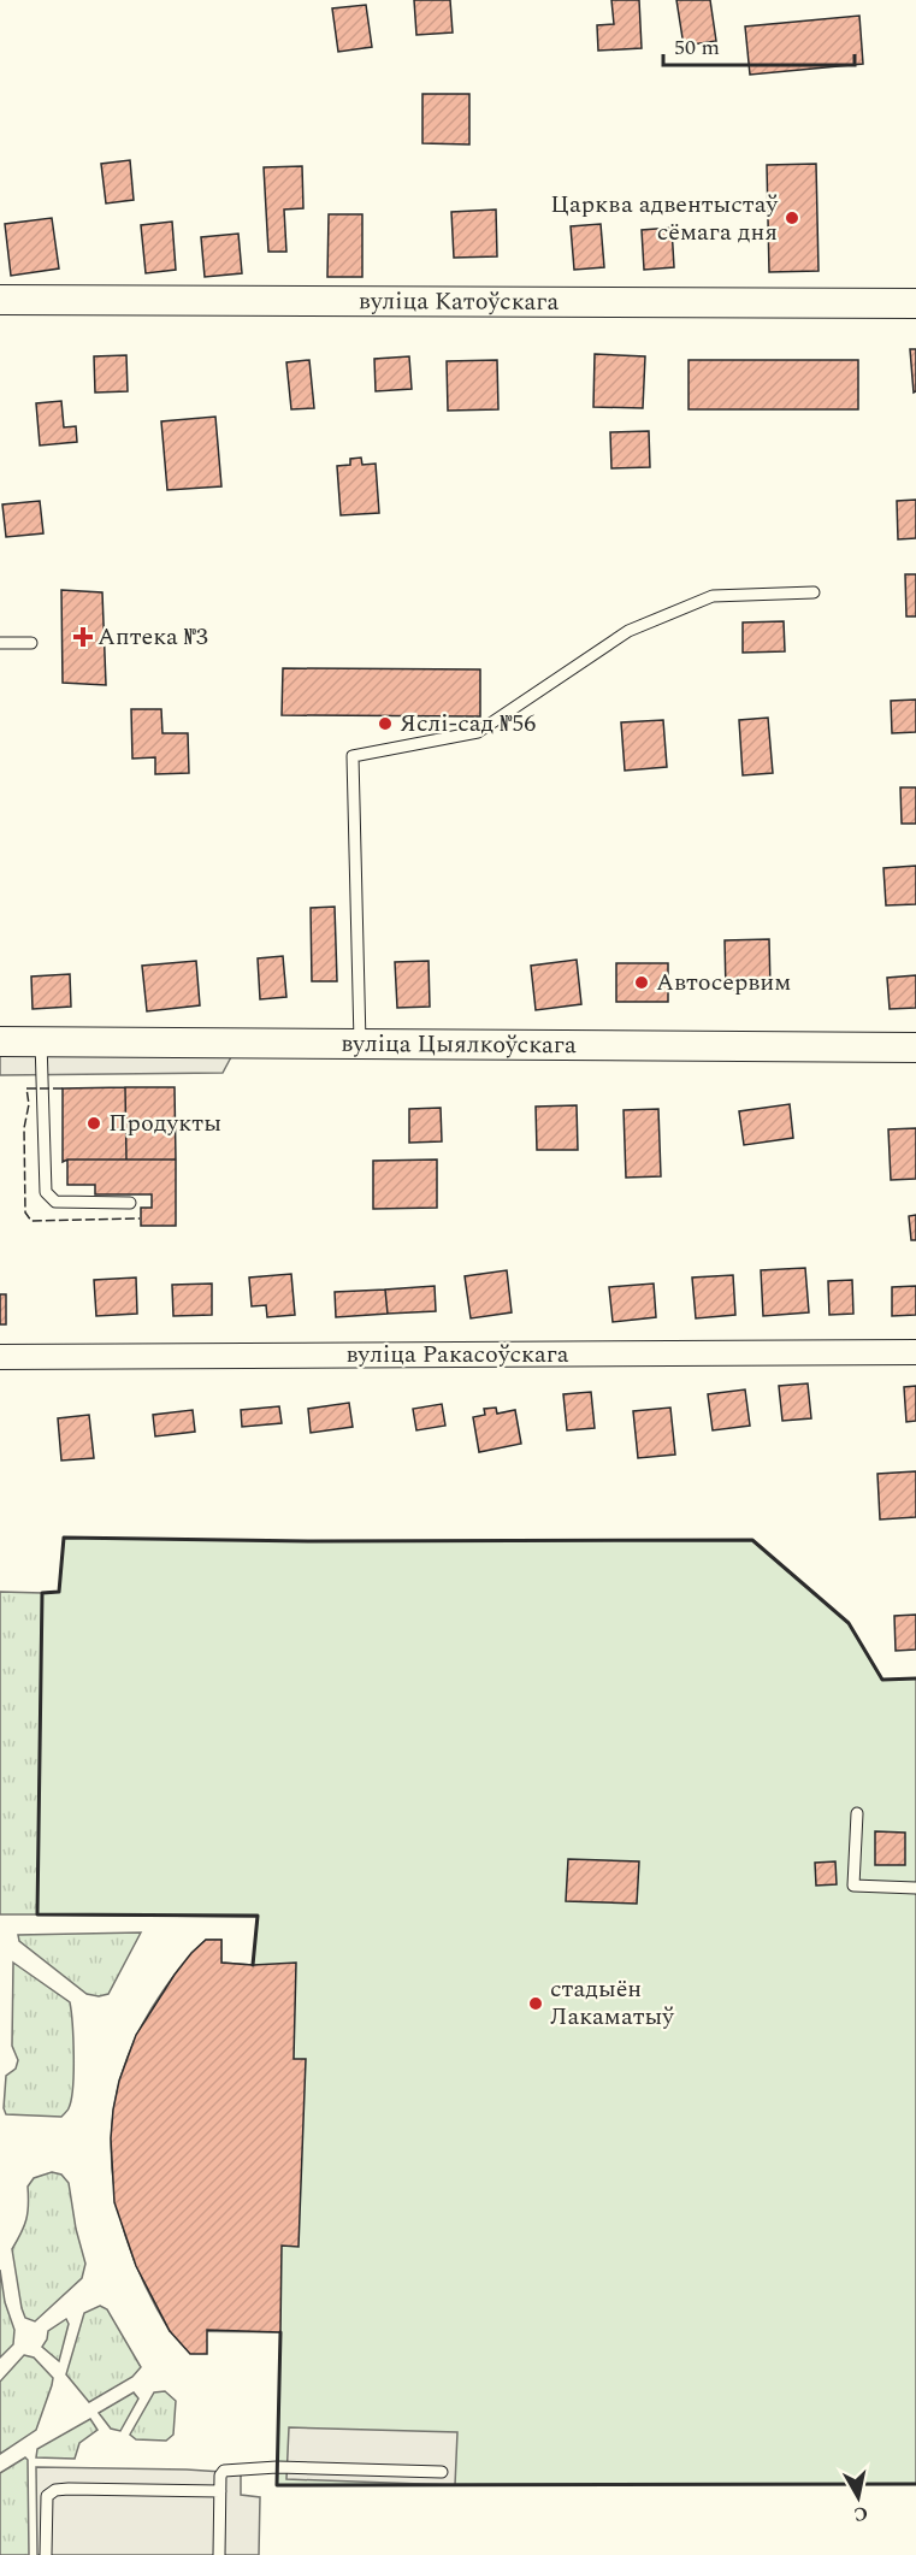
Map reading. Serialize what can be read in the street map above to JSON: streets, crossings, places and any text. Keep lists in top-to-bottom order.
{
  "streets": {
    "street": ["вуліца Катоўскага", "вуліца Цыялкоўскага", "вуліца Ракасоўскага"]
  },
  "places": {
    "other": [
      "Царква адвентыстаў сёмага дня",
      "Яслі-сад №56",
      "Автосервим",
      "Продукты",
      "стадыён Лакаматыў"
    ],
    "health": ["Аптека №3"]
  },
  "scale_bar": "50 m",
  "north": "bottom"
}
